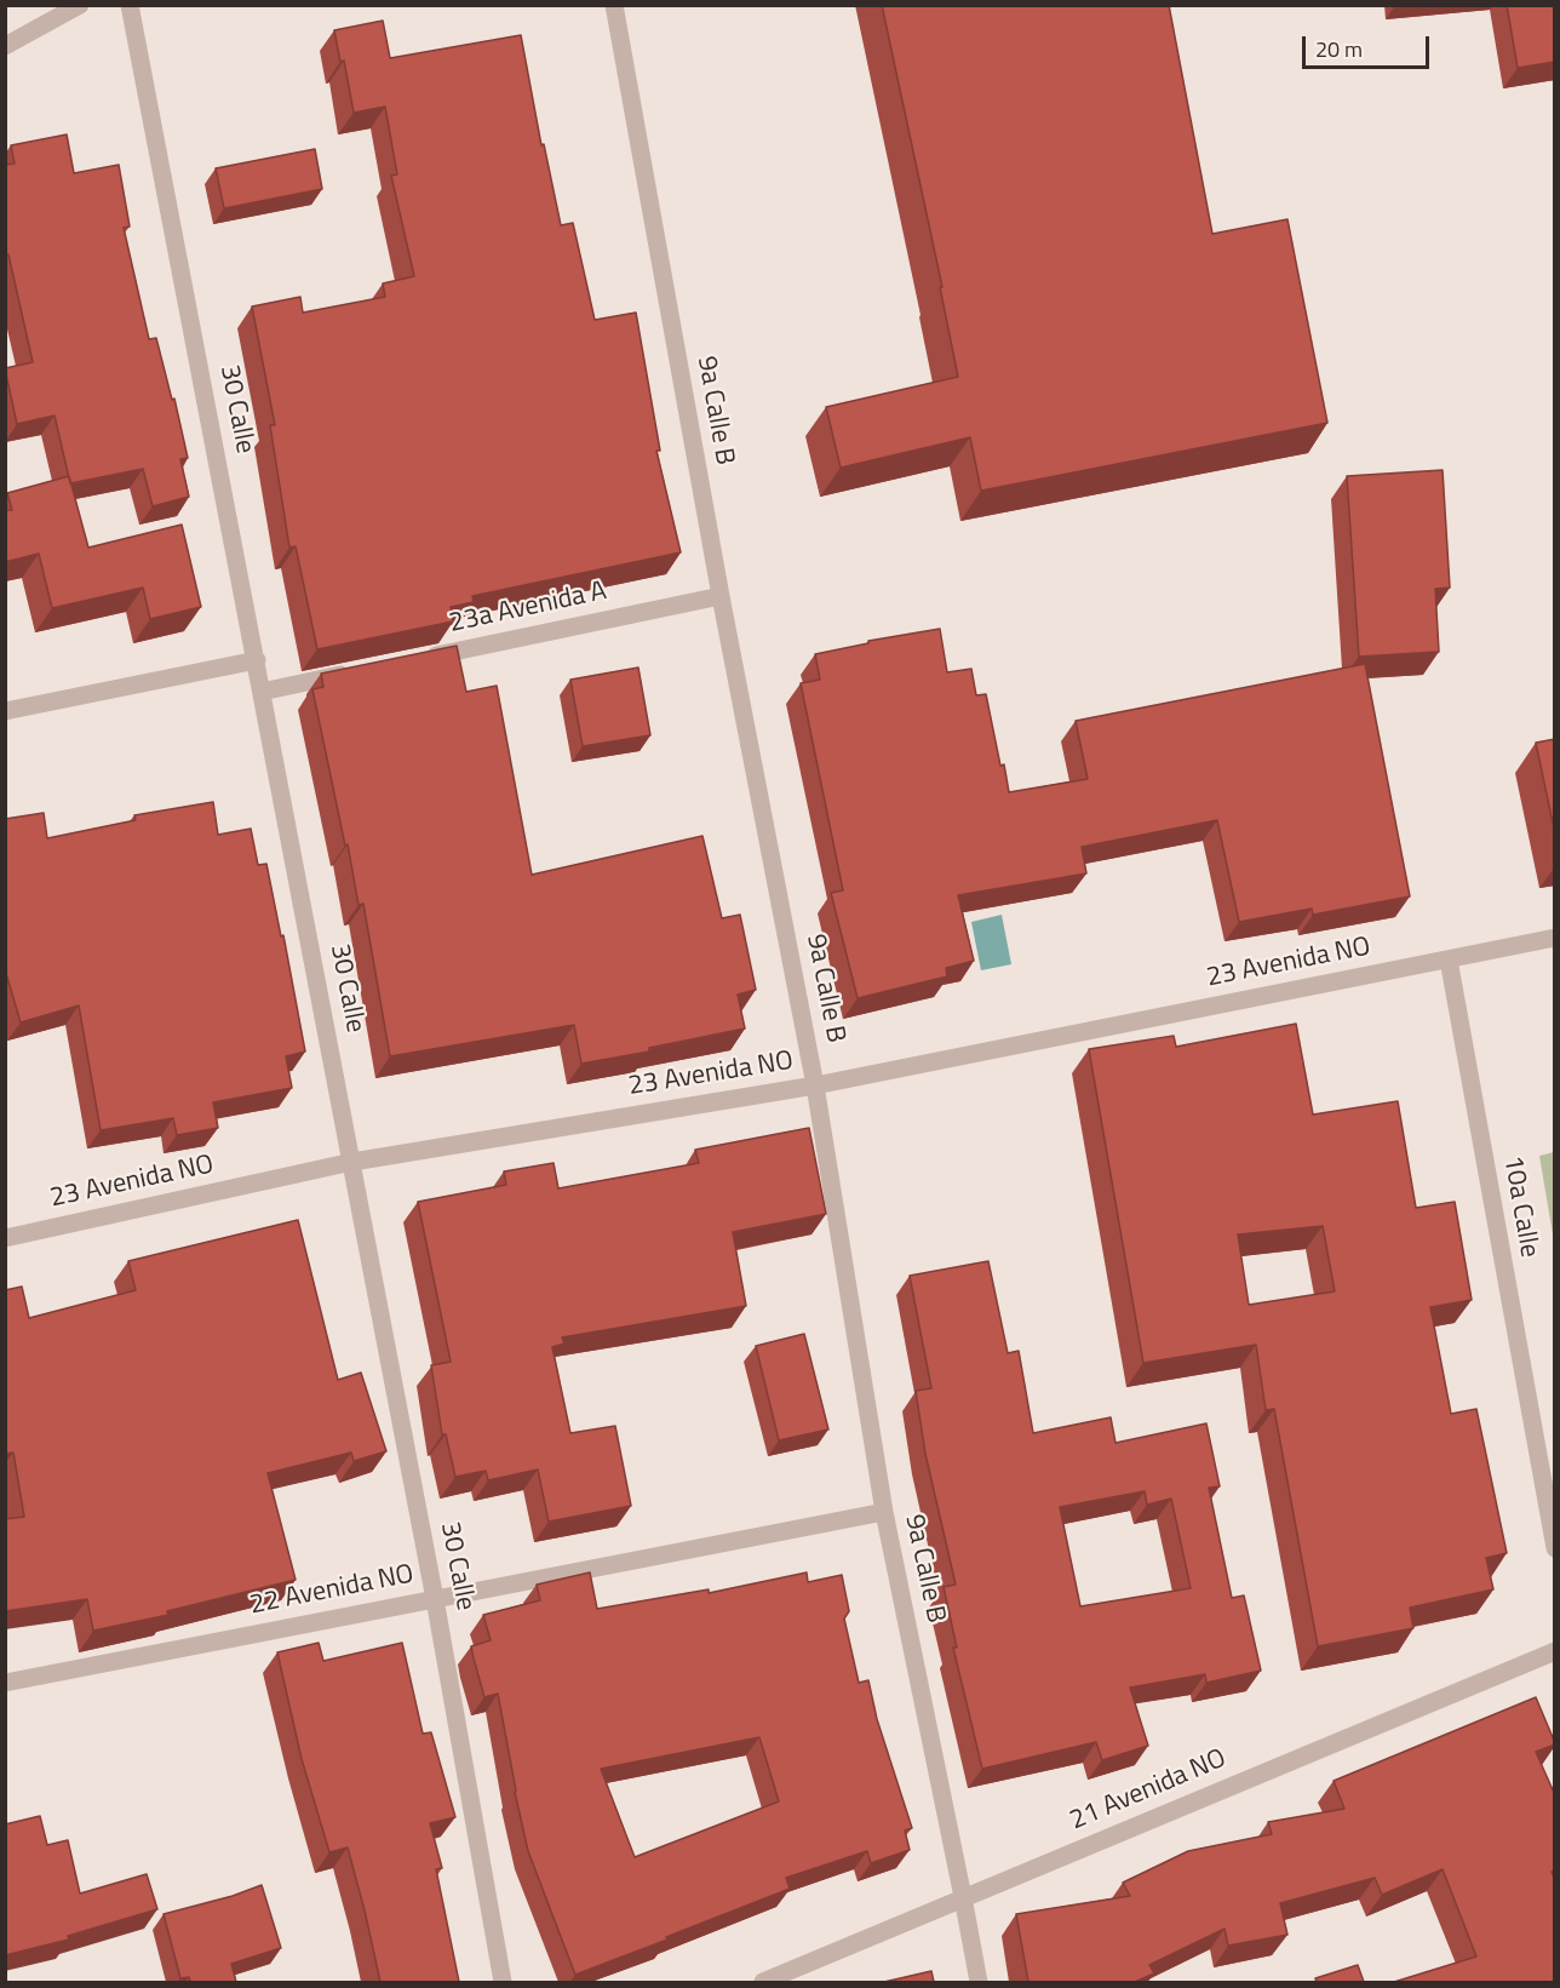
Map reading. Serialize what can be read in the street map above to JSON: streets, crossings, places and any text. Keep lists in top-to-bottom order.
{
  "streets": {
    "street": [
      "30 Calle",
      "9a Calle B",
      "23a Avenida A",
      "23 Avenida NO",
      "10a Calle",
      "22 Avenida NO",
      "21 Avenida NO"
    ]
  },
  "crossings": [
    ["30 Calle", "23 Avenida NO"],
    ["30 Calle", "22 Avenida NO"],
    ["9a Calle B", "23a Avenida A"],
    ["9a Calle B", "23 Avenida NO"],
    ["9a Calle B", "22 Avenida NO"],
    ["9a Calle B", "21 Avenida NO"],
    ["23 Avenida NO", "10a Calle"]
  ],
  "scale_bar": "20 m"
}
